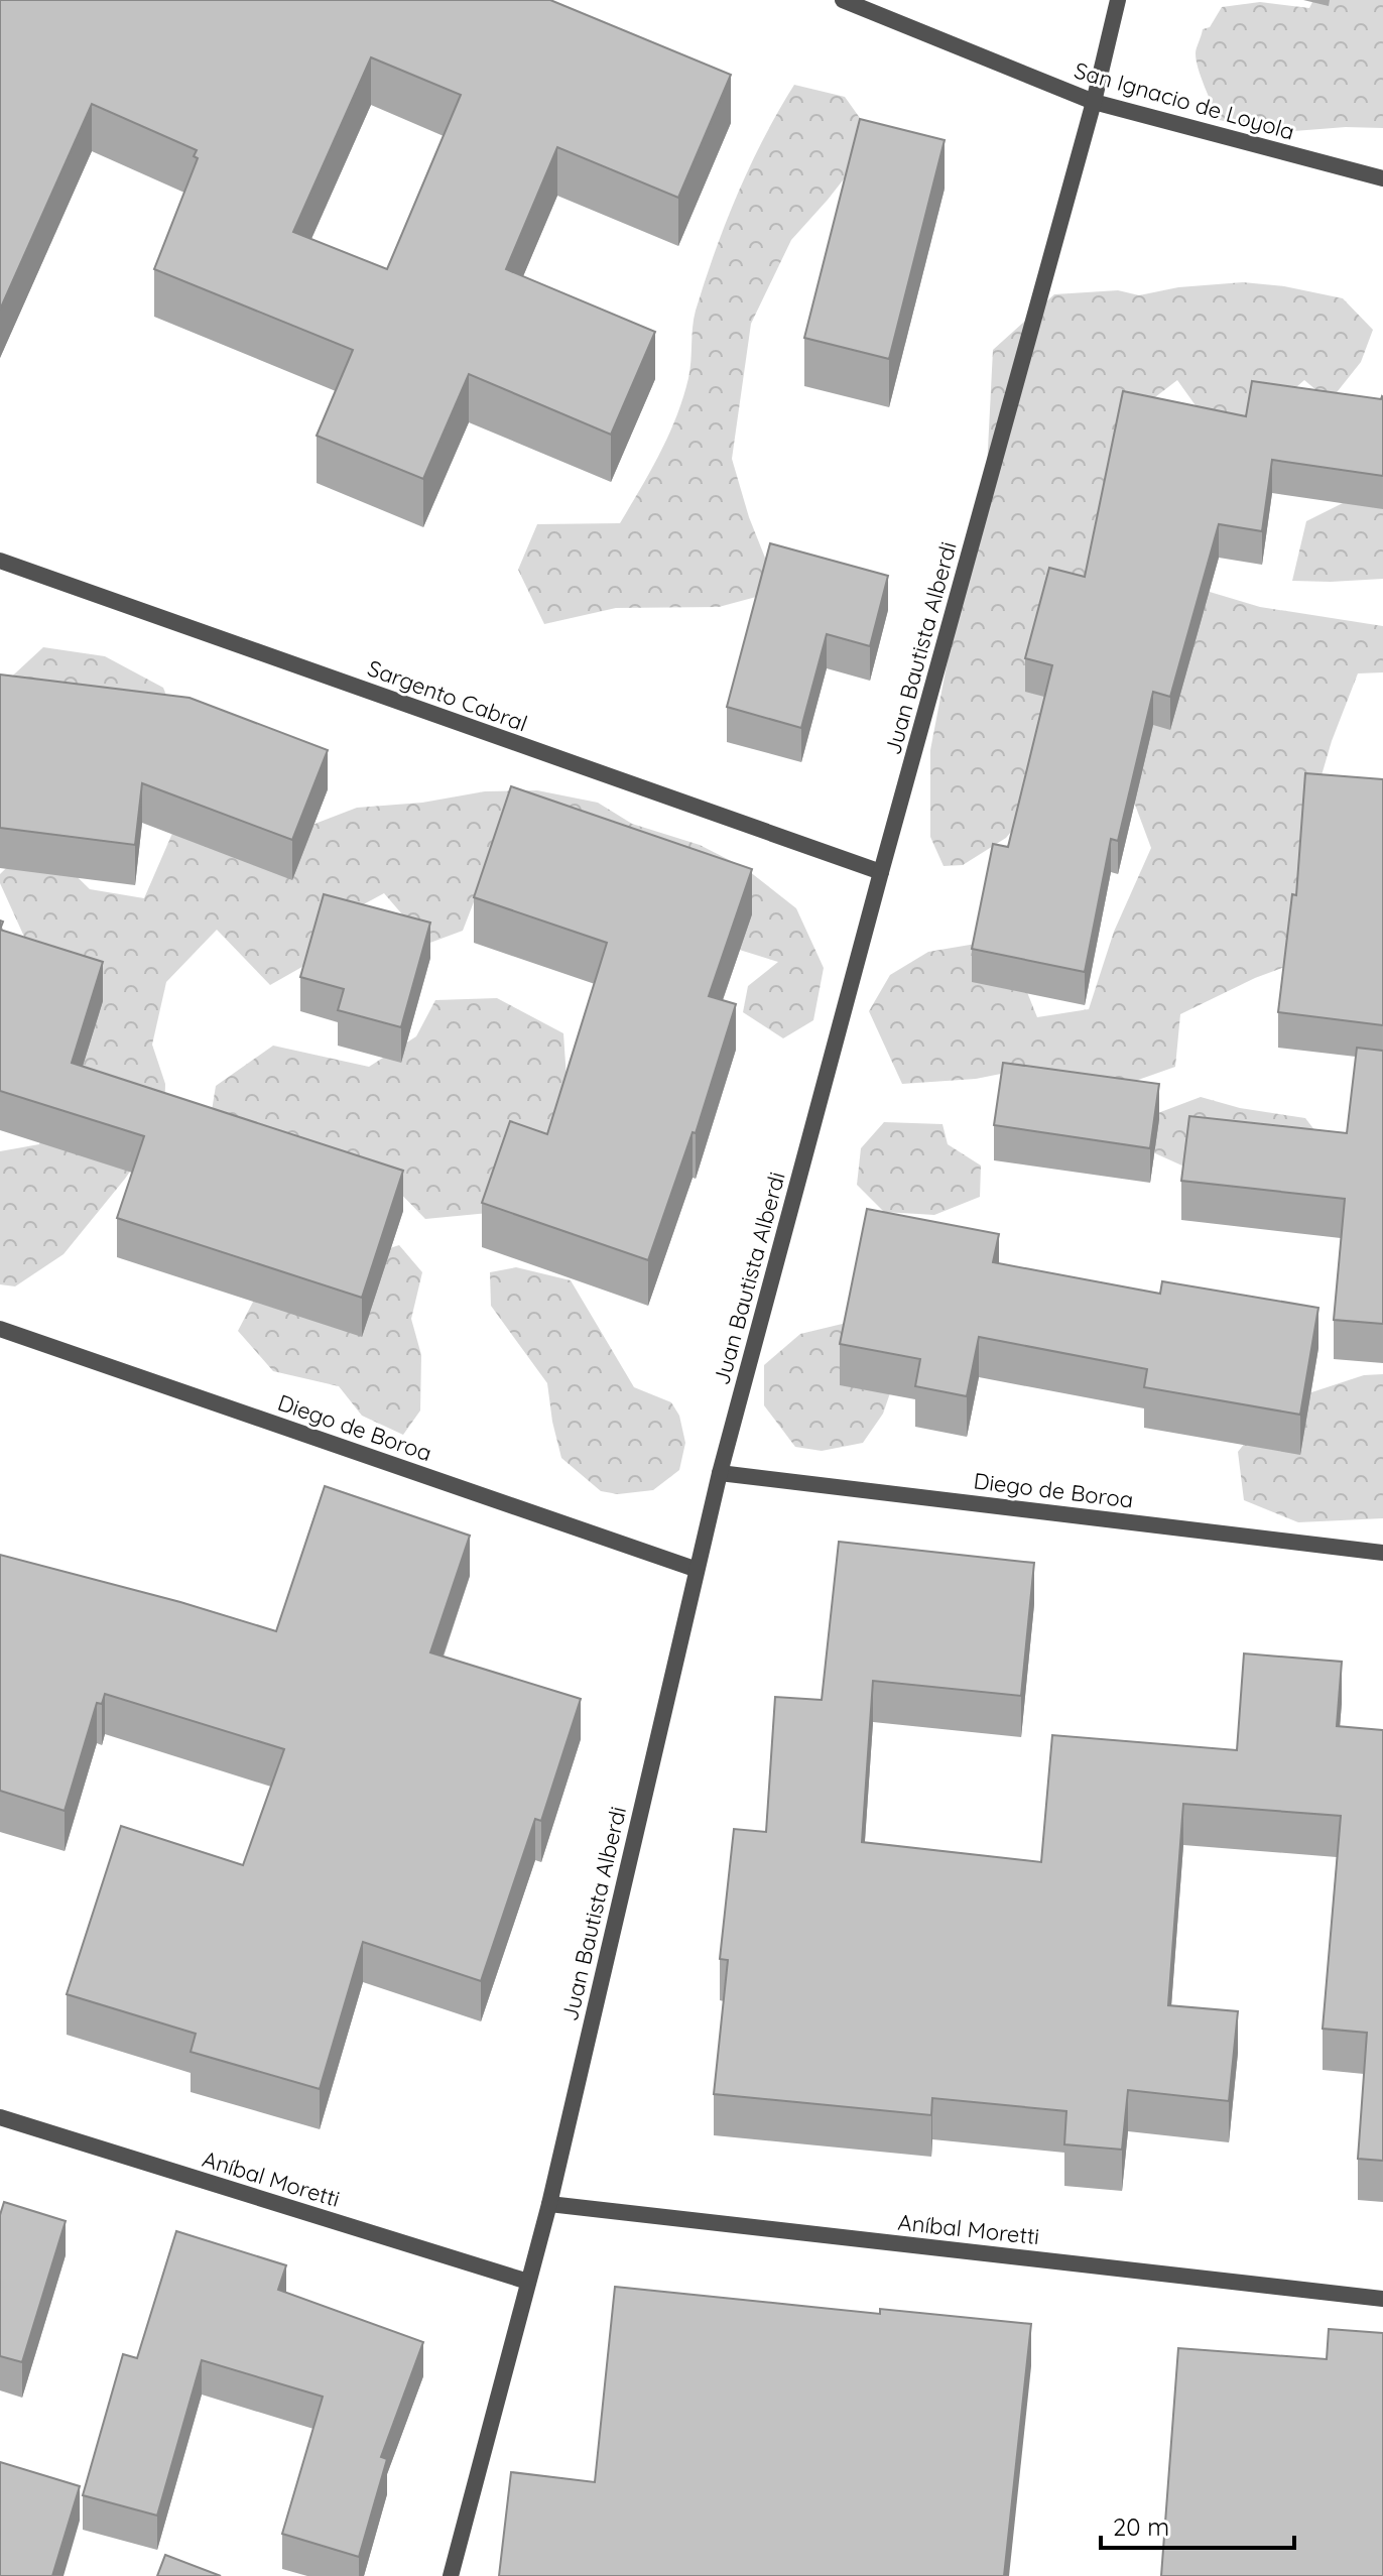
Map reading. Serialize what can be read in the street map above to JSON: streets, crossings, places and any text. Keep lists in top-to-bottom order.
{
  "streets": {
    "street": [
      "San Ignacio de Loyola",
      "Juan Bautista Alberdi",
      "Sargento Cabral",
      "Diego de Boroa",
      "Aníbal Moretti"
    ]
  },
  "crossings": [
    ["San Ignacio de Loyola", "Juan Bautista Alberdi"],
    ["Juan Bautista Alberdi", "Sargento Cabral"],
    ["Juan Bautista Alberdi", "Diego de Boroa"],
    ["Juan Bautista Alberdi", "Aníbal Moretti"]
  ],
  "scale_bar": "20 m"
}
